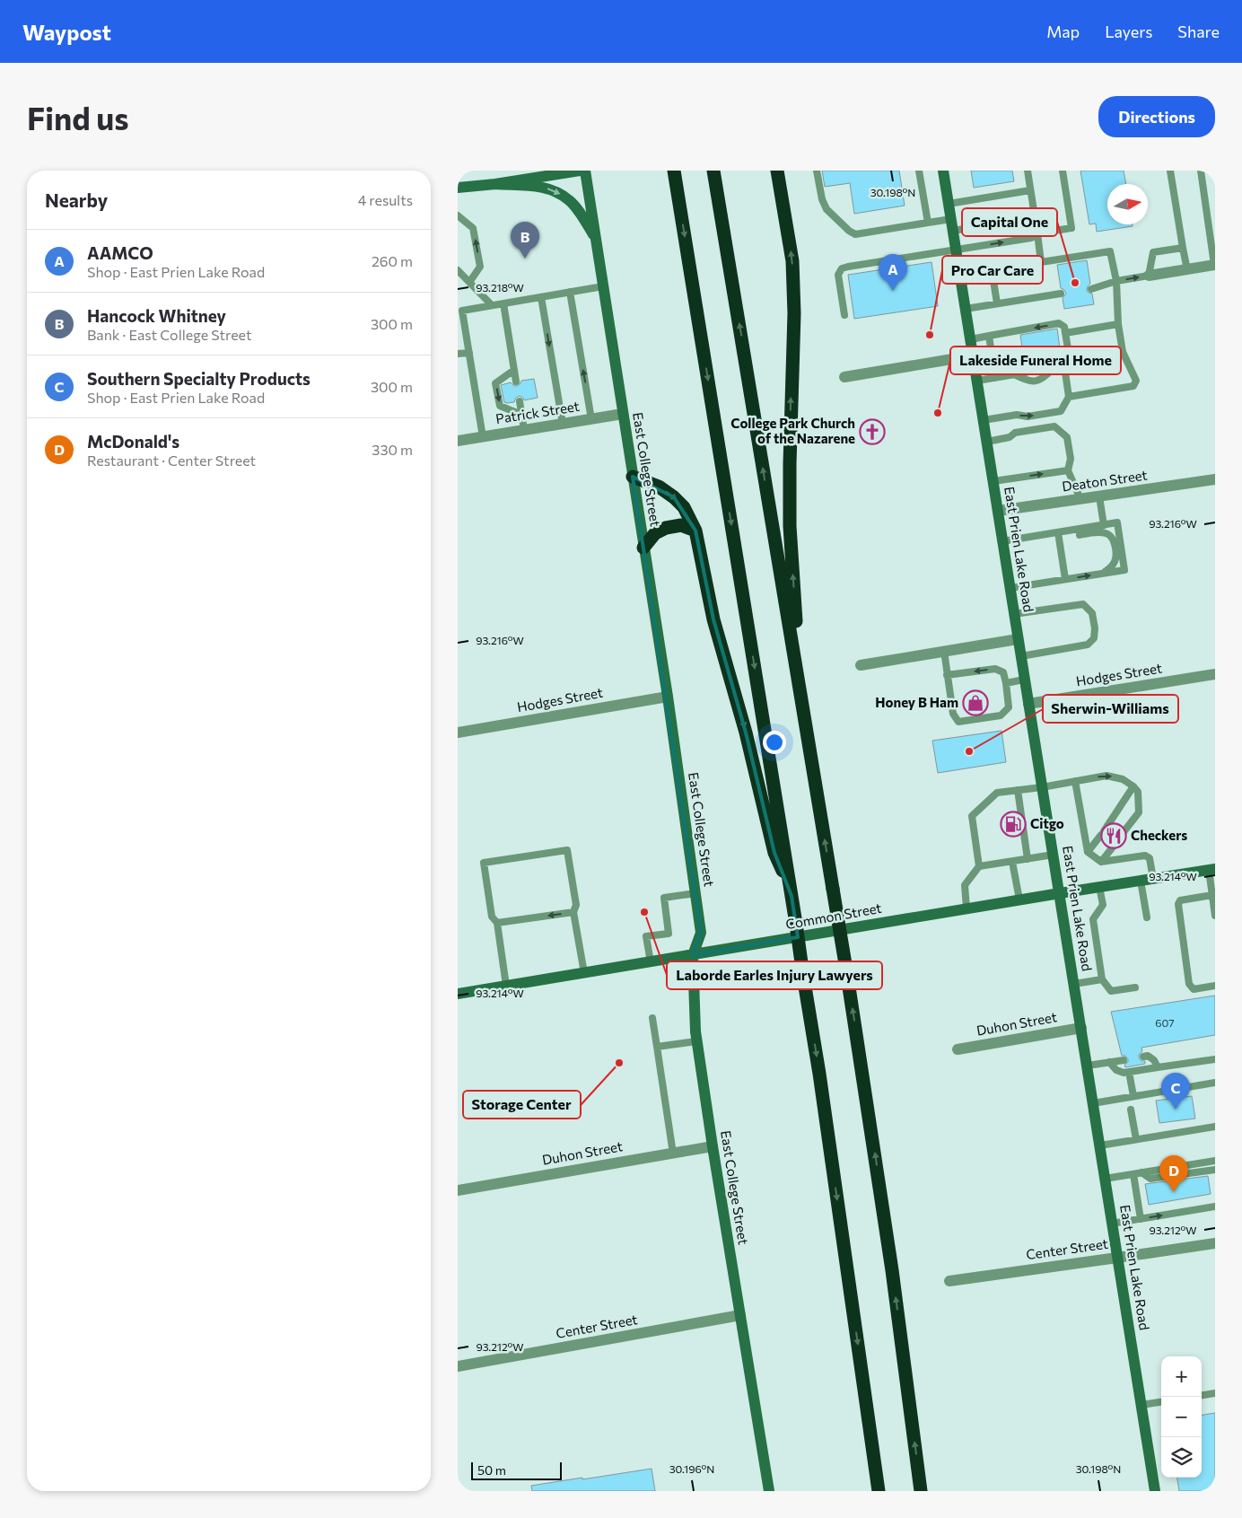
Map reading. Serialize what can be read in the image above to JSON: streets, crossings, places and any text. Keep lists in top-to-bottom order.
{
  "streets": {
    "street": [
      "Patrick Street",
      "East College Street",
      "Deaton Street",
      "East Prien Lake Road",
      "Hodges Street",
      "Common Street",
      "Duhon Street",
      "Center Street"
    ]
  },
  "crossings": [
    ["Patrick Street", "East College Street"],
    ["East College Street", "Hodges Street"],
    ["East College Street", "Common Street"],
    ["East College Street", "Duhon Street"],
    ["East College Street", "Center Street"],
    ["Deaton Street", "East Prien Lake Road"],
    ["East Prien Lake Road", "Hodges Street"],
    ["East Prien Lake Road", "Common Street"],
    ["East Prien Lake Road", "Duhon Street"],
    ["East Prien Lake Road", "Center Street"]
  ],
  "places": {
    "other": [
      "Capital One",
      "Pro Car Care",
      "Lakeside Funeral Home",
      "Sherwin-Williams",
      "Laborde Earles Injury Lawyers",
      "Storage Center"
    ],
    "church": ["College Park Church of the Nazarene"],
    "shop": ["Honey B Ham"],
    "fuel station": ["Citgo"],
    "restaurant": ["Checkers"]
  },
  "house_numbers": ["607"],
  "scale_bar": "50 m",
  "north": "right",
  "page": {
    "header": "Waypost",
    "nav": ["Map", "Layers", "Share"],
    "buttons": "Directions",
    "title": "Find us",
    "heading": ["Nearby", "4 results"],
    "pins": [
      "B",
      "A",
      "C",
      "D"
    ],
    "list": [
      {
        "mark": "A",
        "name": "AAMCO",
        "note": "Shop · East Prien Lake Road",
        "value": "260 m"
      },
      {
        "mark": "B",
        "name": "Hancock Whitney",
        "note": "Bank · East College Street",
        "value": "300 m"
      },
      {
        "mark": "C",
        "name": "Southern Specialty Products",
        "note": "Shop · East Prien Lake Road",
        "value": "300 m"
      },
      {
        "mark": "D",
        "name": "McDonald's",
        "note": "Restaurant · Center Street",
        "value": "330 m"
      }
    ],
    "map_buttons": ["+", "−"],
    "scale": "50 m"
  },
  "coordinates": [
    "30.198°N",
    "93.218°W",
    "93.216°W",
    "93.214°W",
    "93.212°W",
    "30.196°N"
  ]
}
